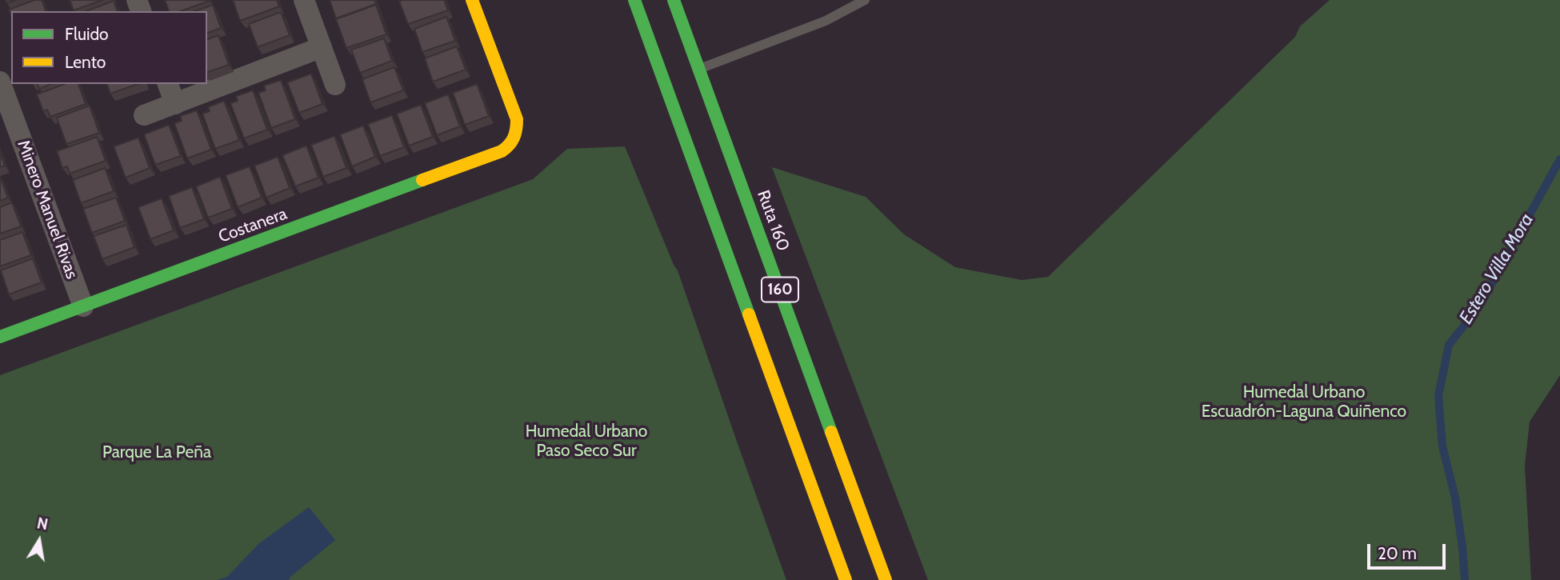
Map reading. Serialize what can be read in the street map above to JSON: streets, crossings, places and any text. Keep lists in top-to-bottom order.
{
  "streets": {
    "main road": ["Ruta 160", "Costanera", "160"],
    "street": ["Minero Manuel Rivas"]
  },
  "crossings": [
    ["Minero Manuel Rivas", "Costanera"]
  ],
  "water": ["Estero Villa Mora"],
  "parks": ["Humedal Urbano Escuadrón-Laguna Quiñenco", "Humedal Urbano Paso Seco Sur", "Parque La Peña"],
  "legend": ["Fluido", "Lento"],
  "scale_bar": "20 m",
  "north": "top"
}
